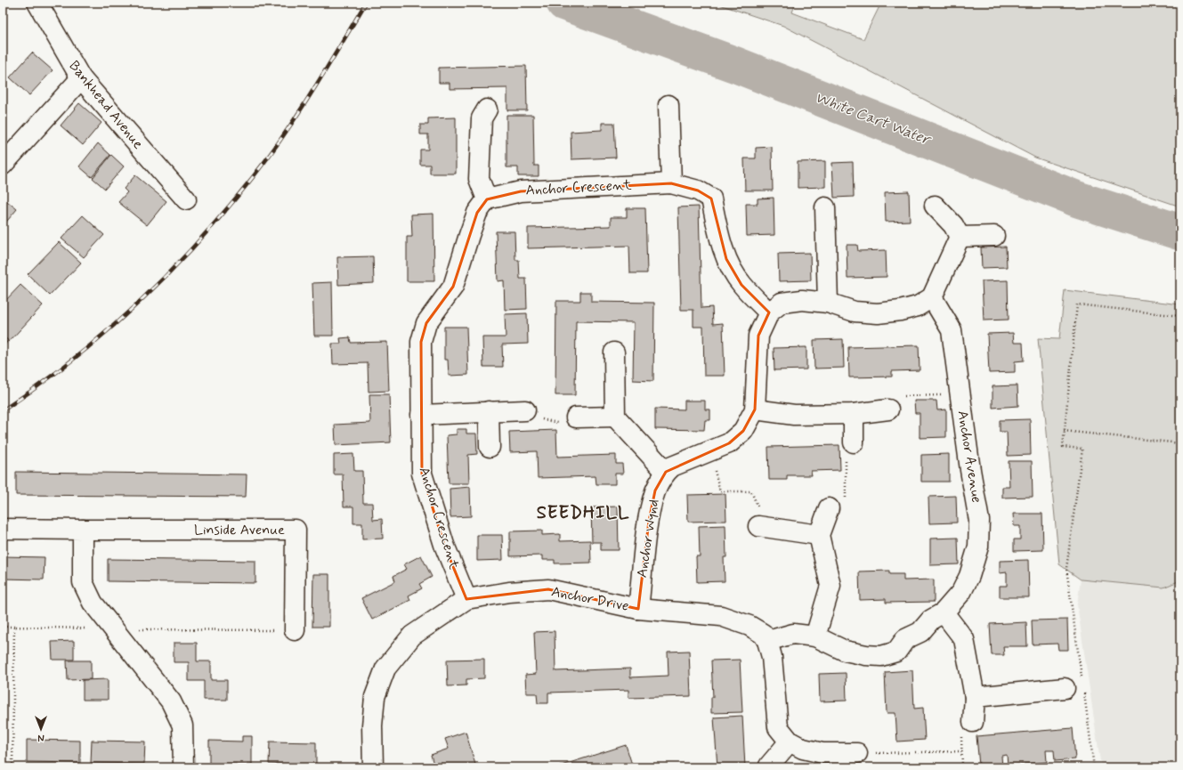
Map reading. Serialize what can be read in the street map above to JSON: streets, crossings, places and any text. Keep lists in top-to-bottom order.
{
  "streets": {
    "street": [
      "Bankhead Avenue",
      "Anchor Crescent",
      "Anchor Avenue",
      "Linside Avenue",
      "Anchor Wynd",
      "Anchor Drive"
    ]
  },
  "crossings": [
    ["Anchor Crescent", "Anchor Wynd"],
    ["Anchor Crescent", "Anchor Drive"],
    ["Anchor Avenue", "Anchor Drive"],
    ["Anchor Wynd", "Anchor Drive"]
  ],
  "districts": ["SEEDHILL"],
  "water": ["White Cart Water"],
  "north": "bottom"
}
